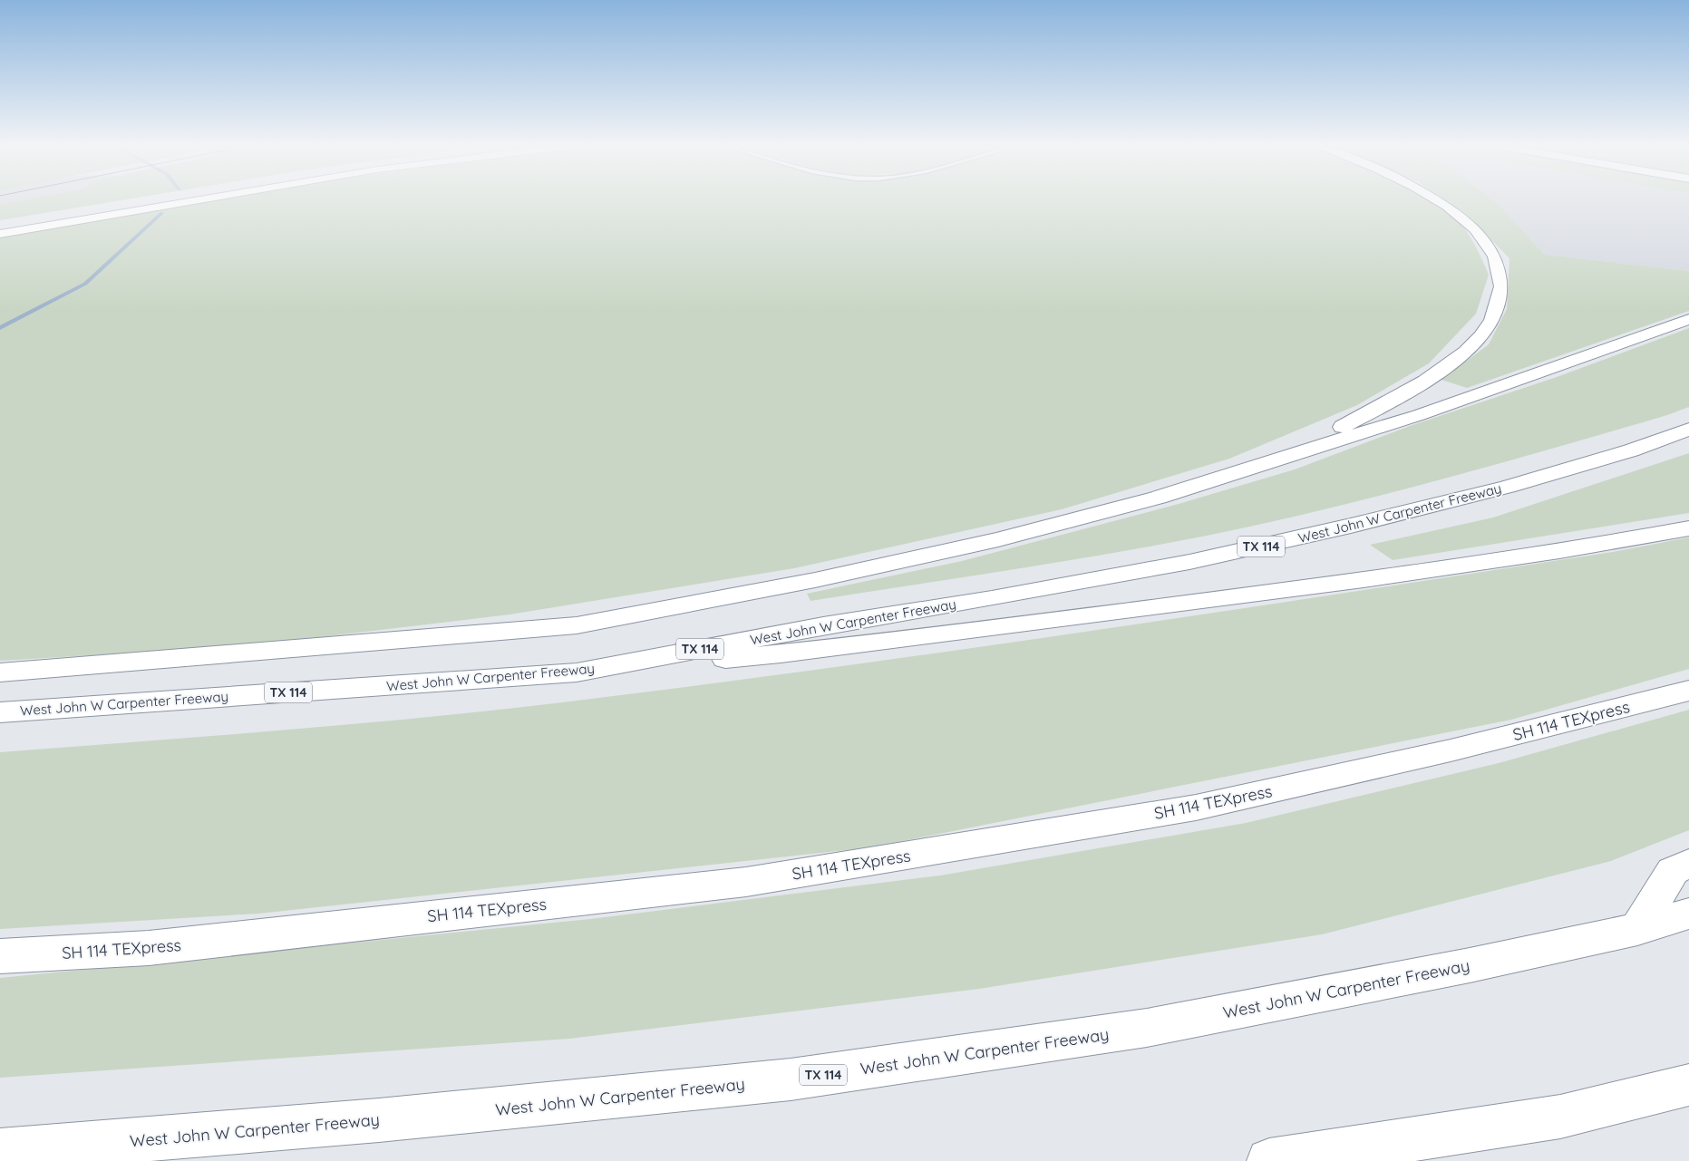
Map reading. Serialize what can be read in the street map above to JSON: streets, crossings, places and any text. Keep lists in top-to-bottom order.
{
  "streets": {
    "main road": ["West John W Carpenter Freeway", "TX 114", "SH 114 TEXpress"]
  }
}
